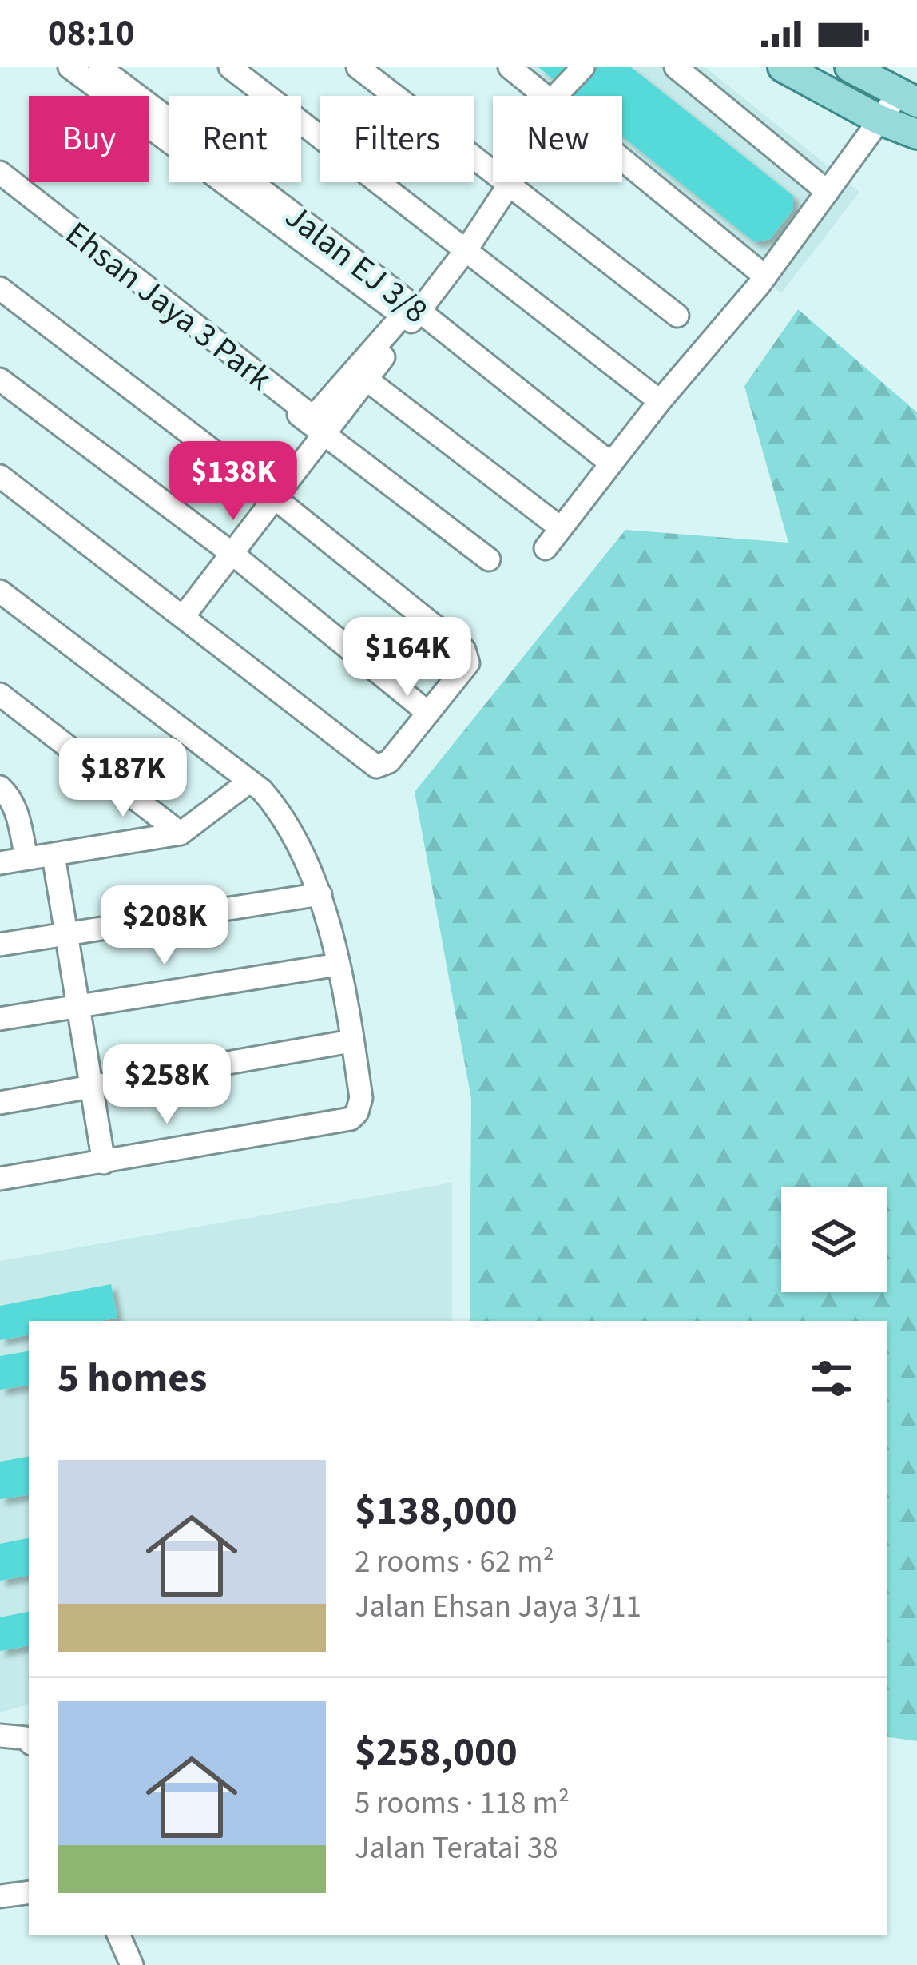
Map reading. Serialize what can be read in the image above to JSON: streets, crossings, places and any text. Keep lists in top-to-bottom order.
{
  "streets": {
    "street": ["Jalan EJ 3/8", "Ehsan Jaya 3 Park"]
  },
  "page": {
    "status": "08:10",
    "chip": [
      "Buy",
      "Rent",
      "Filters",
      "New"
    ],
    "price": [
      "$138K",
      "$164K",
      "$187K",
      "$208K",
      "$258K"
    ],
    "heading": "5 homes",
    "list": [
      {
        "name": "$138,000",
        "note": "2 rooms · 62 m² · Jalan Ehsan Jaya 3/11"
      },
      {
        "name": "$258,000",
        "note": "5 rooms · 118 m² · Jalan Teratai 38"
      }
    ]
  }
}
